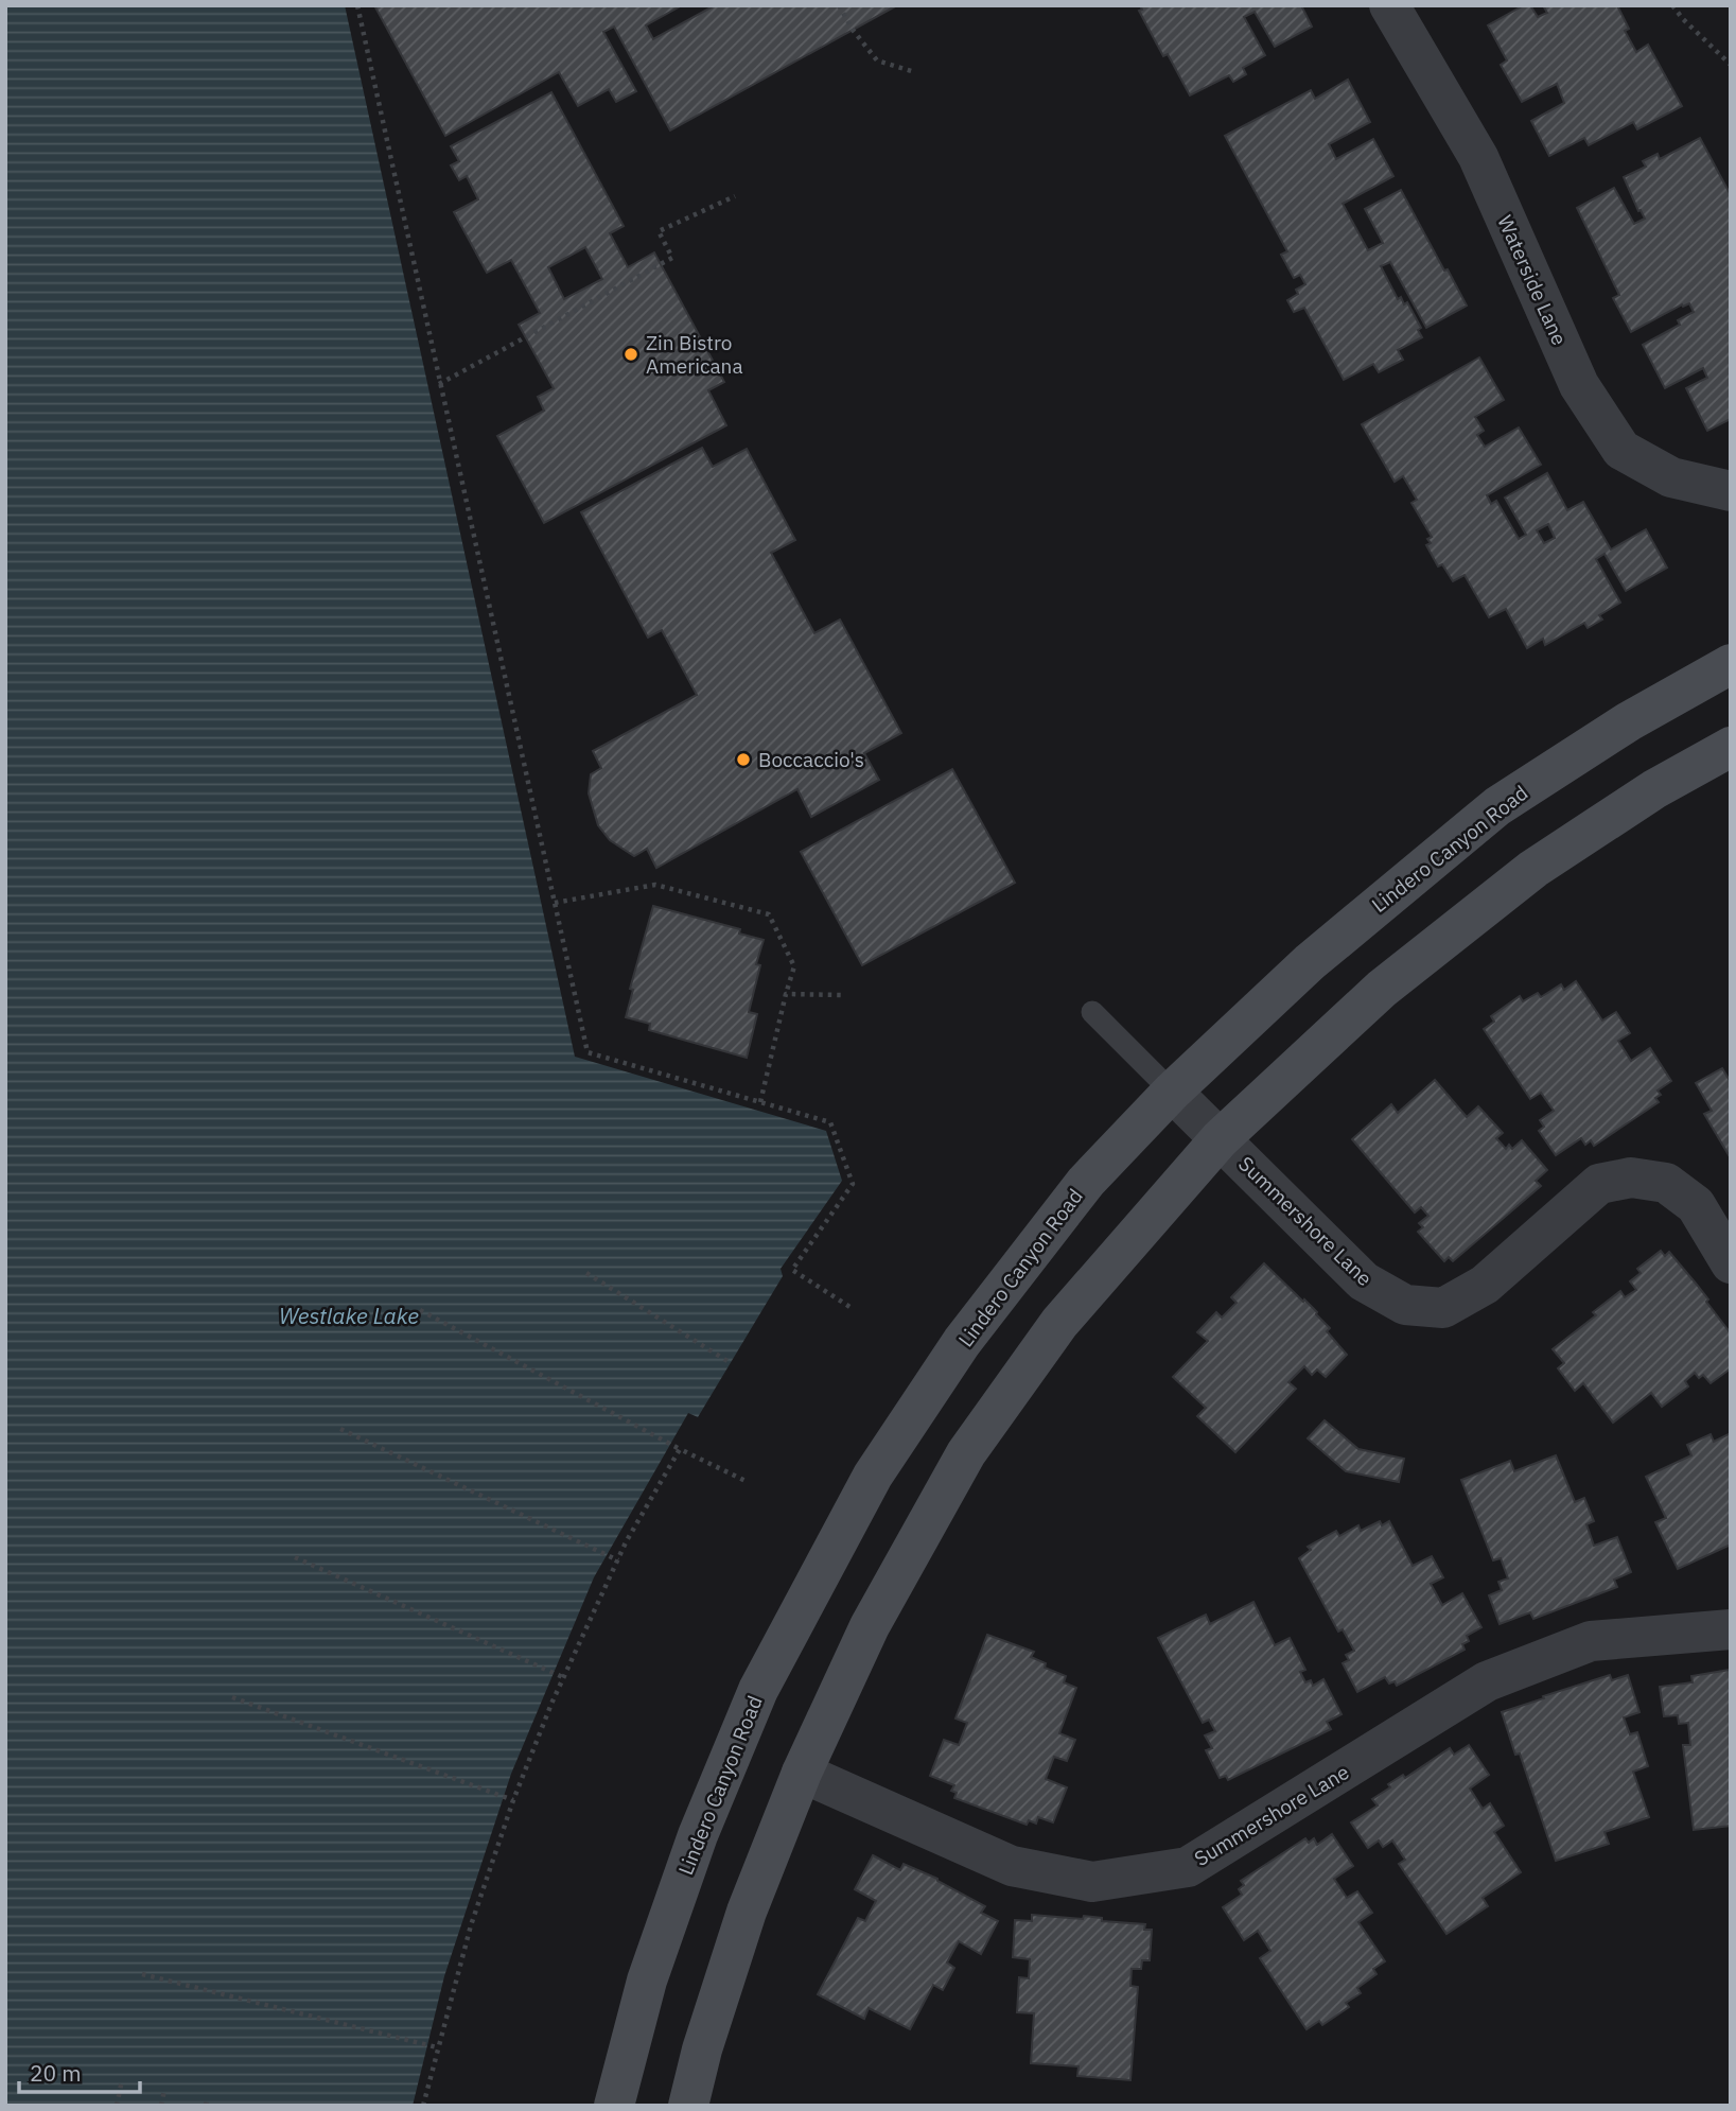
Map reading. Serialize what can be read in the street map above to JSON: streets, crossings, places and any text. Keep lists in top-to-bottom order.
{
  "streets": {
    "street": ["Waterside Lane", "Lindero Canyon Road", "Summershore Lane"]
  },
  "crossings": [
    ["Lindero Canyon Road", "Summershore Lane"]
  ],
  "water": ["Westlake Lake"],
  "places": ["Zin Bistro Americana", "Boccaccio's"],
  "scale_bar": "20 m"
}
